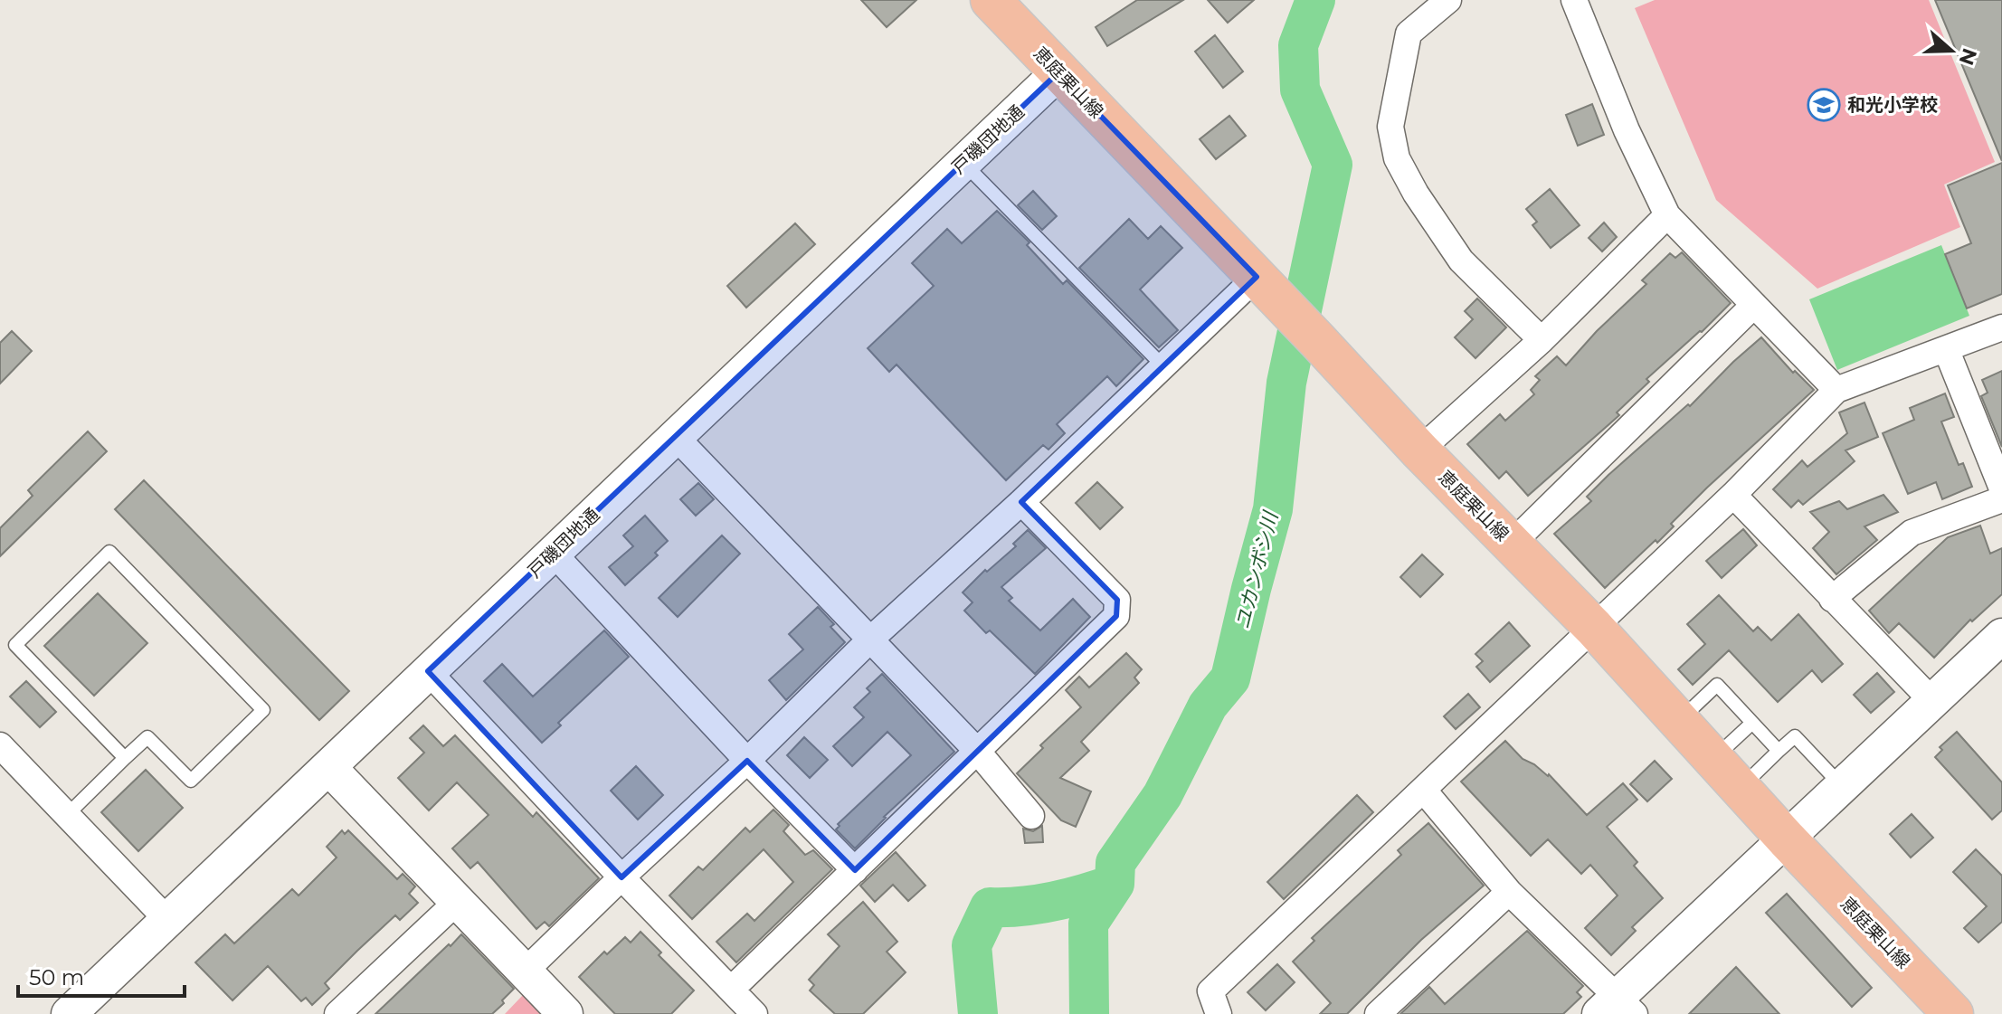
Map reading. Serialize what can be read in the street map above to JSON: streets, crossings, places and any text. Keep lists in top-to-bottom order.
{
  "streets": {
    "main road": ["恵庭栗山線"],
    "street": ["戸磯団地通"]
  },
  "crossings": [
    ["恵庭栗山線", "戸磯団地通"]
  ],
  "water": ["ユカンボシ川"],
  "places": {
    "school or university": ["和光小学校"]
  },
  "scale_bar": "50 m",
  "north": "right"
}
